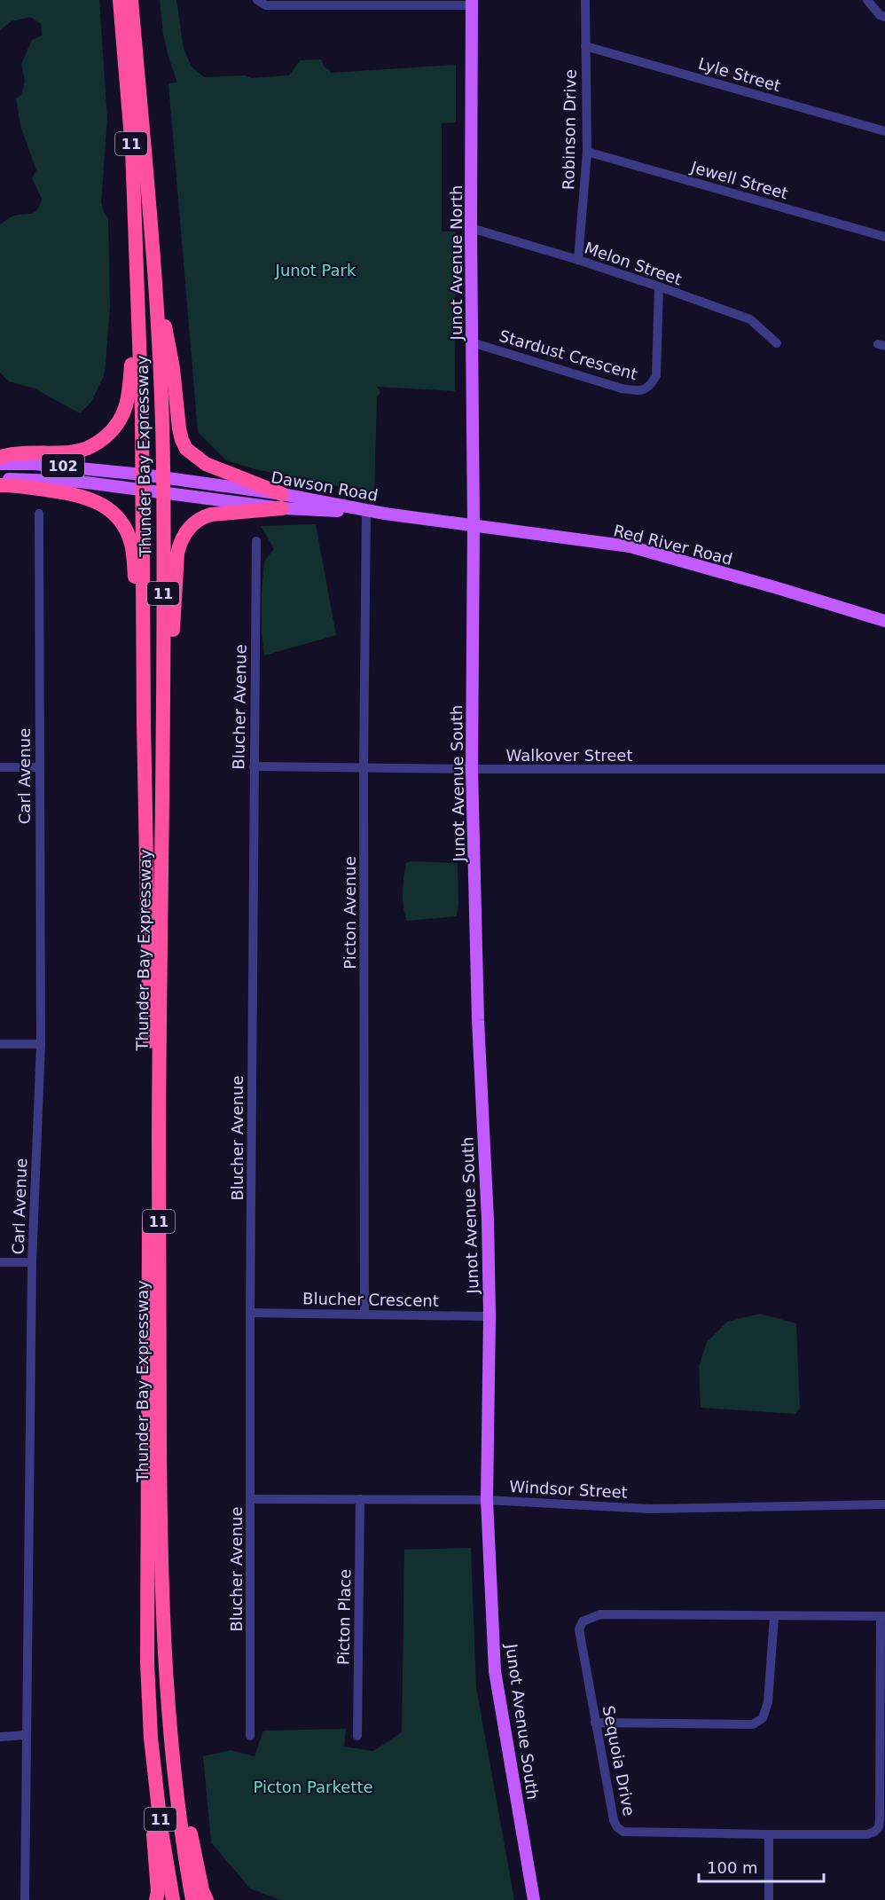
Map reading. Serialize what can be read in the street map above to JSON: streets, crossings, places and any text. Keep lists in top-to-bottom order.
{
  "streets": {
    "highway": ["11", "Thunder Bay Expressway"],
    "main road": [
      "Junot Avenue North",
      "102",
      "Dawson Road",
      "Red River Road",
      "Junot Avenue South"
    ],
    "street": [
      "Lyle Street",
      "Robinson Drive",
      "Jewell Street",
      "Melon Street",
      "Stardust Crescent",
      "Blucher Avenue",
      "Walkover Street",
      "Carl Avenue",
      "Picton Avenue",
      "Blucher Crescent",
      "Windsor Street",
      "Picton Place",
      "Sequoia Drive"
    ]
  },
  "crossings": [
    ["Lyle Street", "Robinson Drive"],
    ["Robinson Drive", "Jewell Street"],
    ["Robinson Drive", "Melon Street"],
    ["Junot Avenue North", "Melon Street"],
    ["Junot Avenue North", "Stardust Crescent"],
    ["Junot Avenue North", "Red River Road"],
    ["Junot Avenue North", "Junot Avenue South"],
    ["Melon Street", "Stardust Crescent"],
    ["Thunder Bay Expressway", "Dawson Road"],
    ["Dawson Road", "Red River Road"],
    ["Dawson Road", "Picton Avenue"],
    ["Red River Road", "Junot Avenue South"],
    ["Blucher Avenue", "Walkover Street"],
    ["Blucher Avenue", "Blucher Crescent"],
    ["Blucher Avenue", "Windsor Street"],
    ["Walkover Street", "Junot Avenue South"],
    ["Walkover Street", "Picton Avenue"],
    ["Junot Avenue South", "Blucher Crescent"],
    ["Junot Avenue South", "Windsor Street"],
    ["Picton Avenue", "Blucher Crescent"],
    ["Windsor Street", "Picton Place"]
  ],
  "parks": ["Junot Park", "Picton Parkette"],
  "scale_bar": "100 m"
}
